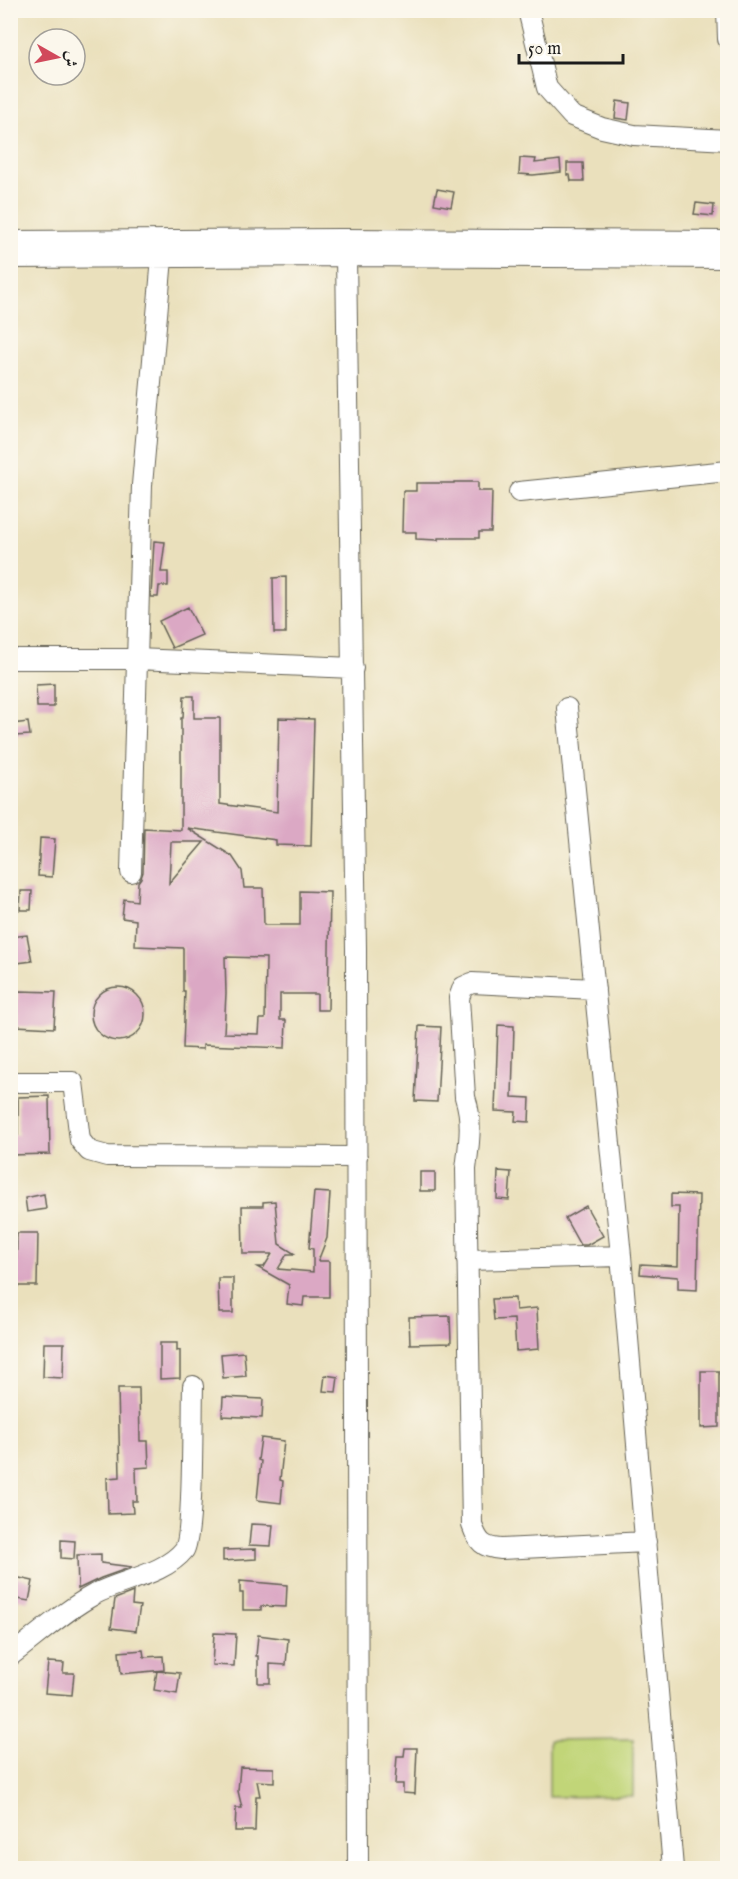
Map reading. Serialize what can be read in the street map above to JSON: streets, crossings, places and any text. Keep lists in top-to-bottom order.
{
  "scale_bar": "50 m",
  "north": "right"
}
